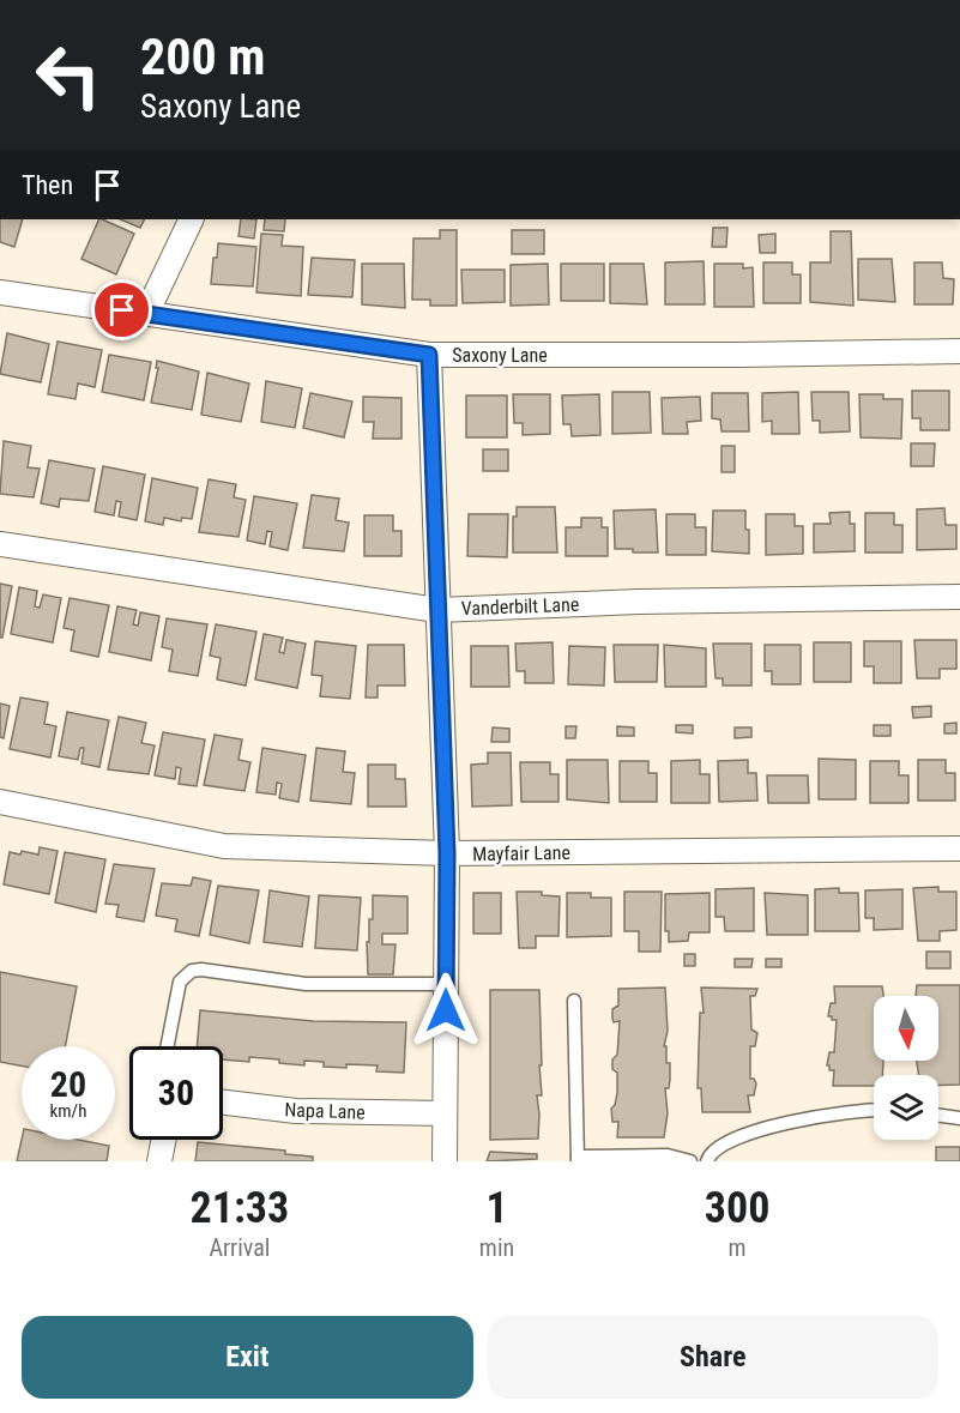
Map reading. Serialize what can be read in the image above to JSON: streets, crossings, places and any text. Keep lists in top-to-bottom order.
{
  "streets": {
    "street": [
      "Saxony Lane",
      "Vanderbilt Lane",
      "Mayfair Lane",
      "Napa Lane"
    ]
  },
  "north": "bottom",
  "page": {
    "turn": ["200 m", "Saxony Lane"],
    "then": "Then",
    "speed": "20 km/h",
    "limit": "30",
    "eta": [
      "21:33",
      "Arrival",
      "1",
      "min",
      "300",
      "m"
    ],
    "buttons": ["Exit", "Share"]
  }
}
